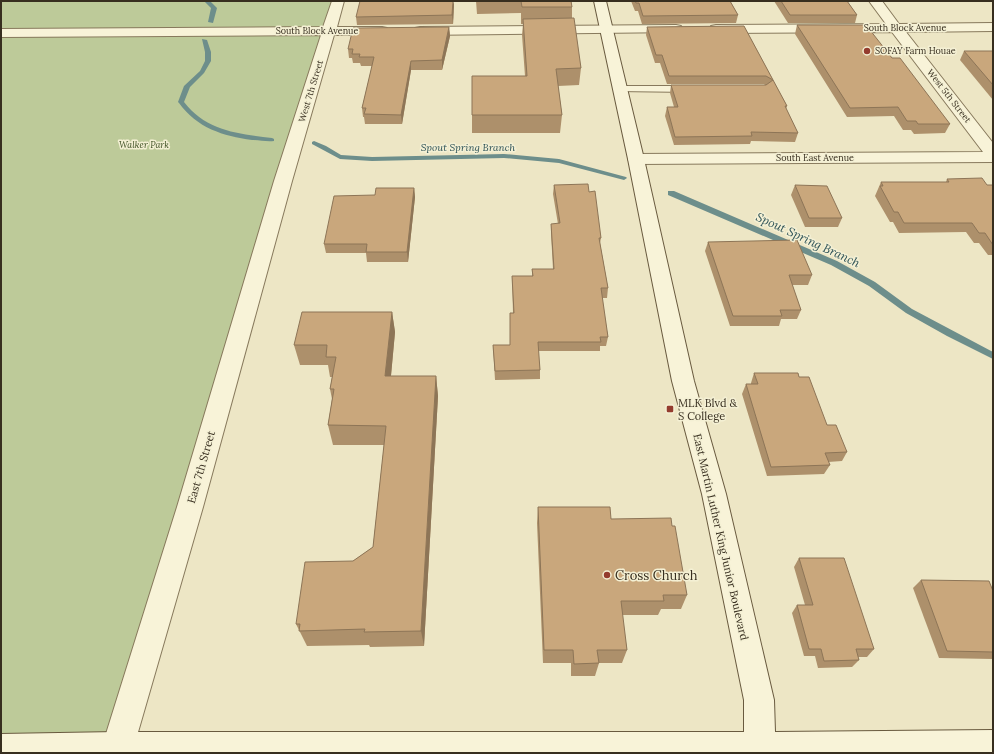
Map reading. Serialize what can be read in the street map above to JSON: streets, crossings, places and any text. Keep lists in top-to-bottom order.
{
  "streets": {
    "street": [
      "South Block Avenue",
      "West 7th Street",
      "West 5th Street",
      "South East Avenue",
      "East 7th Street",
      "East Martin Luther King Junior Boulevard"
    ]
  },
  "crossings": [
    ["South Block Avenue", "West 7th Street"],
    ["South Block Avenue", "West 5th Street"],
    ["South Block Avenue", "East Martin Luther King Junior Boulevard"],
    ["West 7th Street", "East 7th Street"],
    ["West 5th Street", "South East Avenue"],
    ["South East Avenue", "East Martin Luther King Junior Boulevard"]
  ],
  "water": ["Spout Spring Branch"],
  "parks": ["Walker Park"],
  "places": {
    "other": ["SOFAY Farm Houae", "Cross Church"],
    "transit": ["MLK Blvd & S College"]
  }
}
